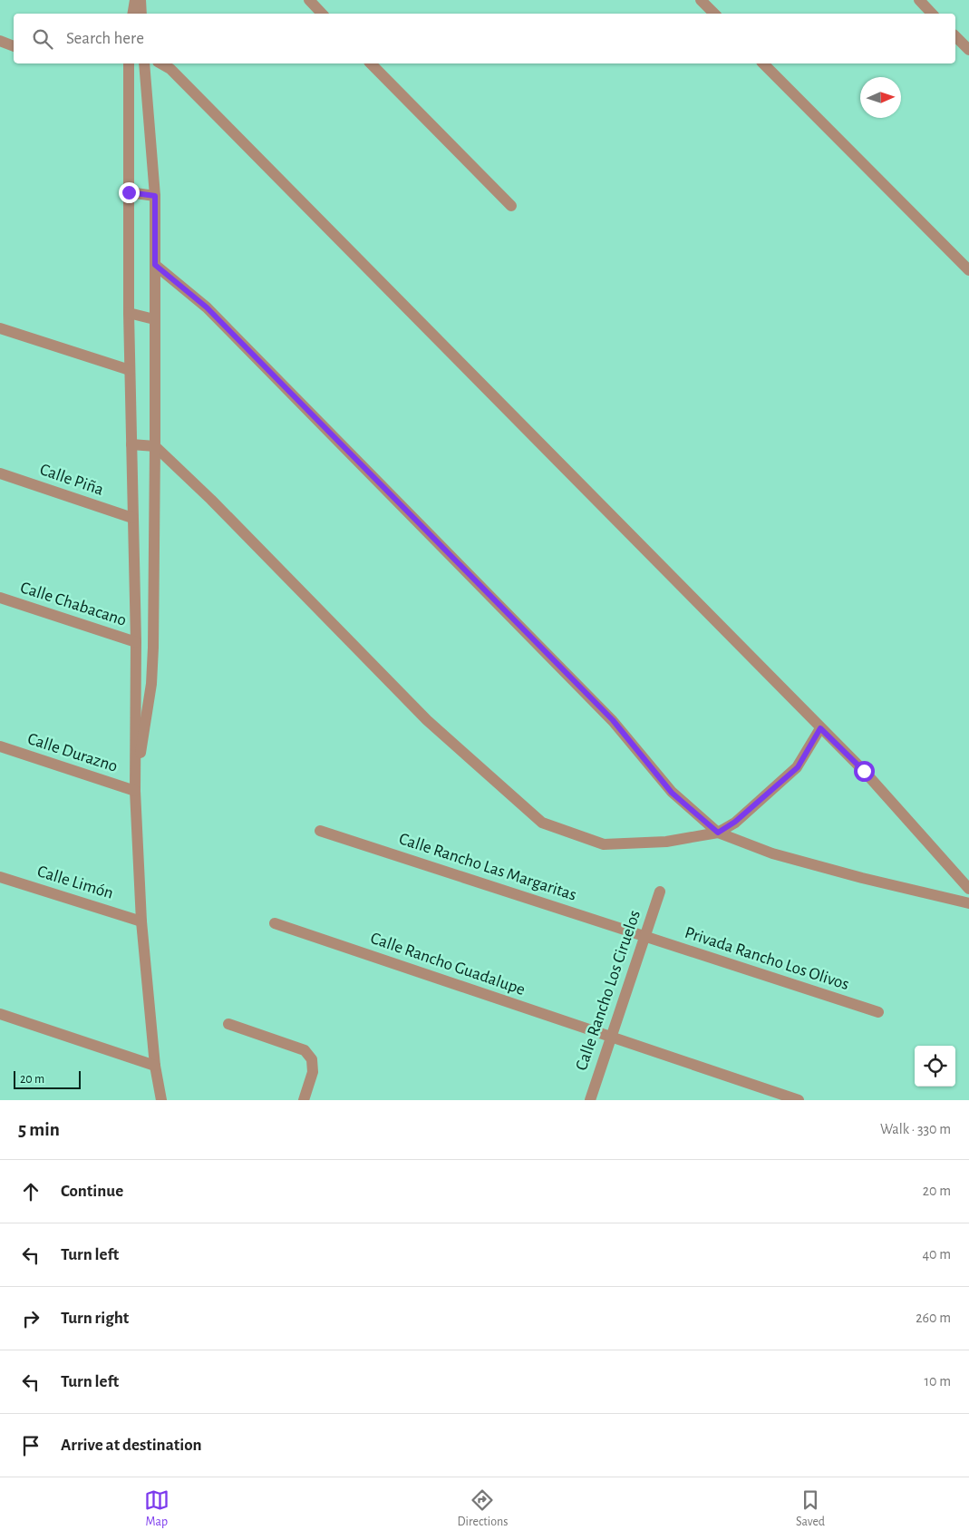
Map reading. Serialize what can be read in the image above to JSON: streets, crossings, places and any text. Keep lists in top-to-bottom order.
{
  "streets": {
    "street": [
      "Calle Piña",
      "Calle Chabacano",
      "Calle Durazno",
      "Calle Rancho Las Margaritas",
      "Calle Limón",
      "Privada Rancho Los Olivos",
      "Calle Rancho Guadalupe",
      "Calle Rancho Los Ciruelos"
    ]
  },
  "crossings": [
    ["Calle Rancho Las Margaritas", "Privada Rancho Los Olivos"],
    ["Calle Rancho Las Margaritas", "Calle Rancho Los Ciruelos"],
    ["Privada Rancho Los Olivos", "Calle Rancho Los Ciruelos"],
    ["Calle Rancho Guadalupe", "Calle Rancho Los Ciruelos"]
  ],
  "scale_bar": "20 m",
  "north": "right",
  "page": {
    "search": "Search here",
    "scale": "20 m",
    "heading": ["5 min", "Walk · 330 m"],
    "list": [
      ["Continue", "20 m"],
      ["Turn left", "40 m"],
      ["Turn right", "260 m"],
      ["Turn left", "10 m"],
      "Arrive at destination"
    ],
    "nav": ["Map", "Directions", "Saved"]
  }
}
